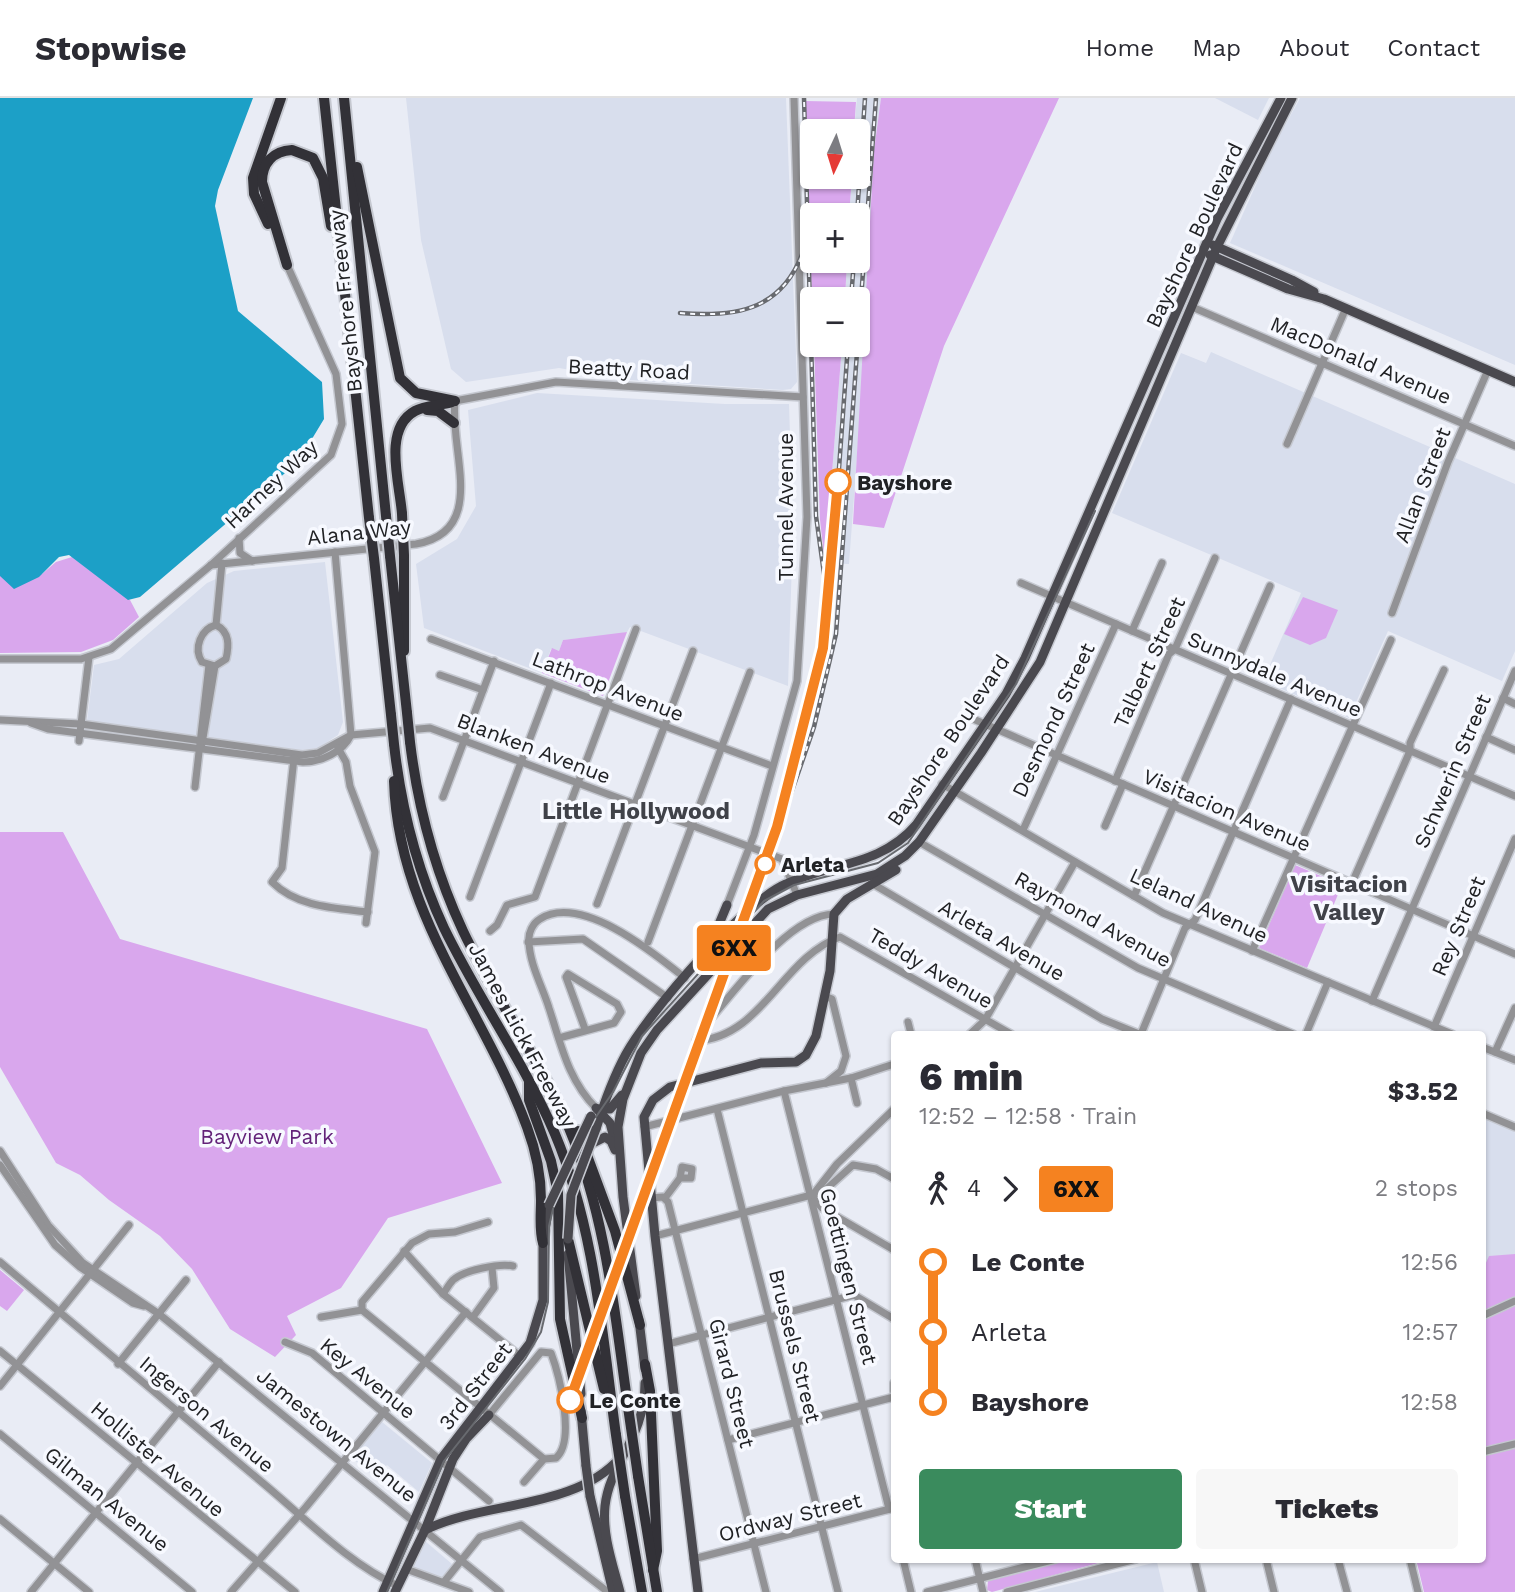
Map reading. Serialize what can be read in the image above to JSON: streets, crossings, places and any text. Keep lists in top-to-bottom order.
{
  "streets": {
    "highway": ["Bayshore Freeway", "James Lick Freeway"],
    "main road": ["Bayshore Boulevard", "3rd Street"],
    "street": [
      "MacDonald Avenue",
      "Beatty Road",
      "Harney Way",
      "Allan Street",
      "Tunnel Avenue",
      "Alana Way",
      "Talbert Street",
      "Sunnydale Avenue",
      "Lathrop Avenue",
      "Desmond Street",
      "Blanken Avenue",
      "Schwerin Street",
      "Visitacion Avenue",
      "Leland Avenue",
      "Raymond Avenue",
      "Rey Street",
      "Arleta Avenue",
      "Teddy Avenue",
      "Goettingen Street",
      "Brussels Street",
      "Key Avenue",
      "Girard Street",
      "Ingerson Avenue",
      "Jamestown Avenue",
      "Hollister Avenue",
      "Gilman Avenue",
      "Ordway Street"
    ]
  },
  "crossings": [
    ["Bayshore Boulevard", "MacDonald Avenue"],
    ["Bayshore Boulevard", "Sunnydale Avenue"],
    ["Bayshore Boulevard", "Blanken Avenue"],
    ["Bayshore Boulevard", "Visitacion Avenue"],
    ["Bayshore Boulevard", "Leland Avenue"],
    ["Bayshore Boulevard", "Raymond Avenue"],
    ["Bayshore Boulevard", "Arleta Avenue"],
    ["Bayshore Boulevard", "3rd Street"],
    ["Bayshore Freeway", "James Lick Freeway"],
    ["MacDonald Avenue", "Allan Street"],
    ["Beatty Road", "Tunnel Avenue"],
    ["Beatty Road", "Alana Way"],
    ["Tunnel Avenue", "Lathrop Avenue"],
    ["Tunnel Avenue", "Blanken Avenue"],
    ["Talbert Street", "Sunnydale Avenue"],
    ["Talbert Street", "Visitacion Avenue"],
    ["Sunnydale Avenue", "Desmond Street"],
    ["Sunnydale Avenue", "Schwerin Street"],
    ["Desmond Street", "Visitacion Avenue"],
    ["Desmond Street", "Leland Avenue"],
    ["Schwerin Street", "Visitacion Avenue"],
    ["Schwerin Street", "Leland Avenue"],
    ["Visitacion Avenue", "Rey Street"],
    ["Leland Avenue", "Rey Street"],
    ["Brussels Street", "Ordway Street"],
    ["Key Avenue", "3rd Street"],
    ["Girard Street", "Ordway Street"],
    ["3rd Street", "Ingerson Avenue"],
    ["3rd Street", "Jamestown Avenue"]
  ],
  "districts": ["Little Hollywood", "Visitacion Valley"],
  "parks": ["Bayview Park"],
  "places": ["Bayshore", "Arleta", "Le Conte"],
  "north": "bottom",
  "page": {
    "header": "Stopwise",
    "nav": [
      "Home",
      "Map",
      "About",
      "Contact"
    ],
    "on_map": "6XX",
    "map_buttons": ["+", "−"],
    "heading": ["6 min", "12:52 – 12:58 · Train", "$3.52"],
    "legs": ["4", "6XX", "2 stops"],
    "list": [
      {
        "name": "Le Conte",
        "value": "12:56"
      },
      {
        "name": "Arleta",
        "value": "12:57"
      },
      {
        "name": "Bayshore",
        "value": "12:58"
      }
    ],
    "buttons": ["Start", "Tickets"]
  }
}
